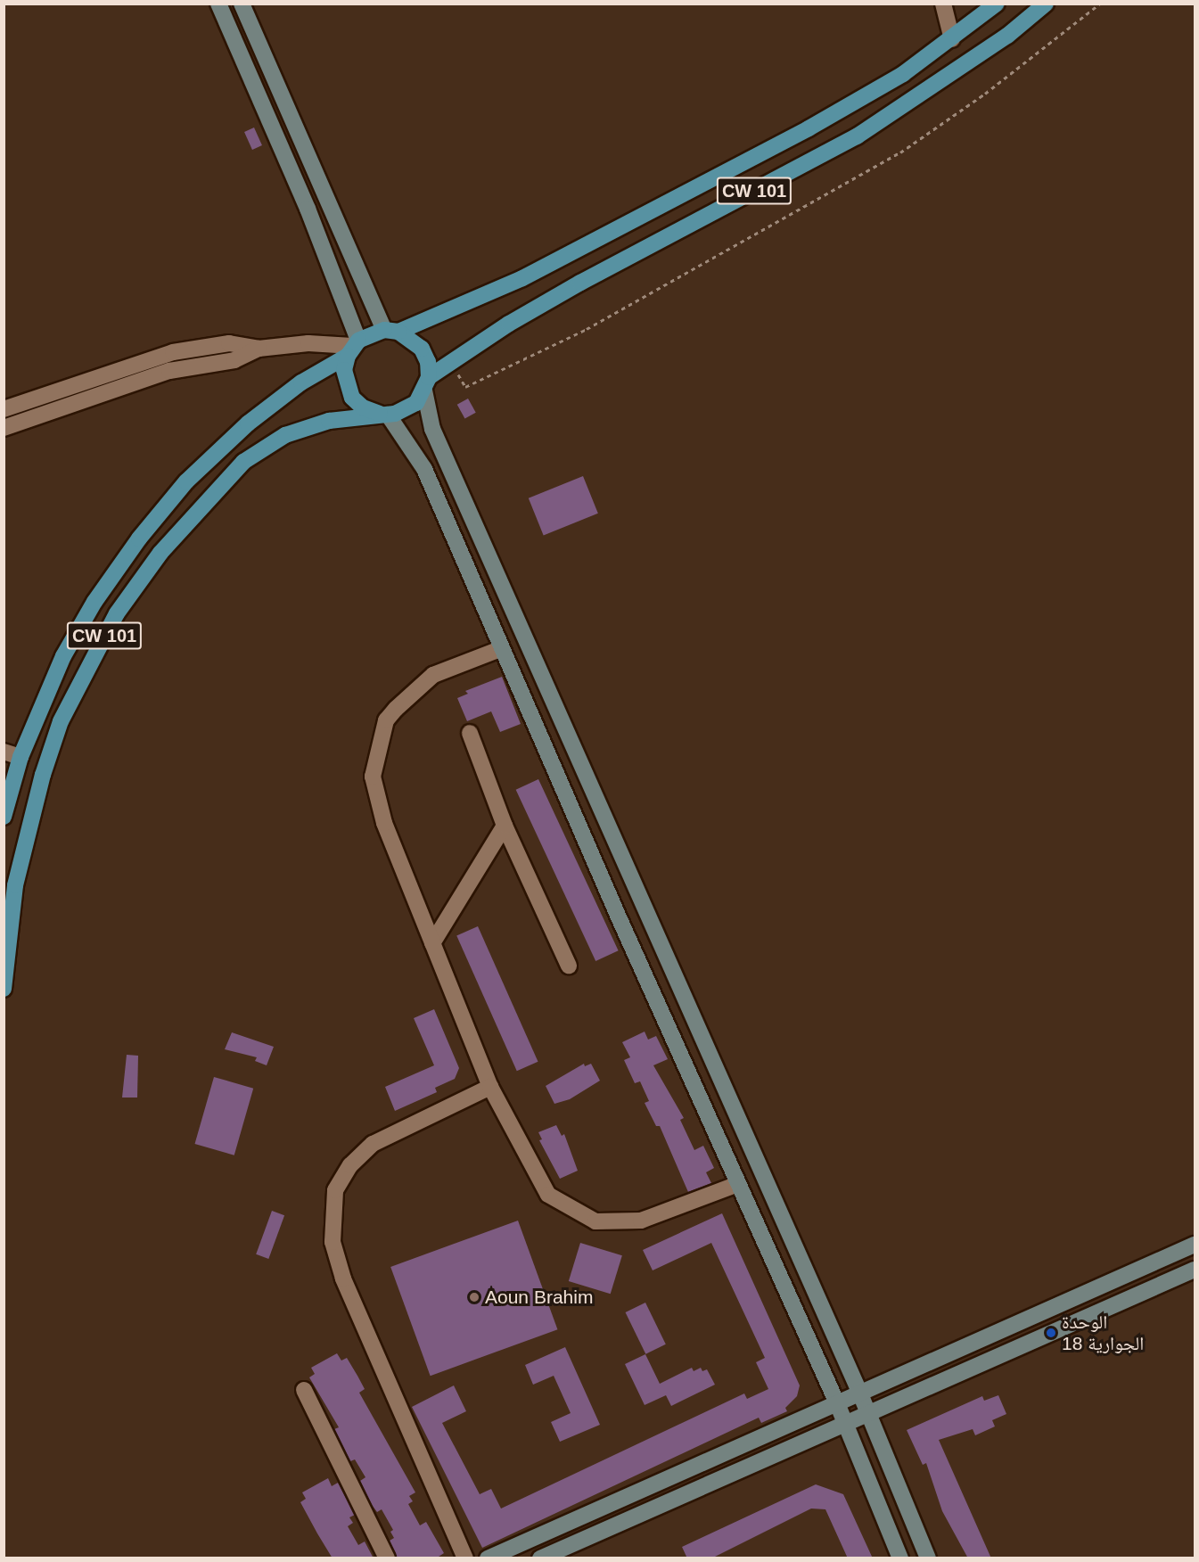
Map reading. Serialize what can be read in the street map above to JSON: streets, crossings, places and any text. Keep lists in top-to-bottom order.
{
  "streets": {
    "main road": ["CW 101"]
  },
  "places": ["Aoun Brahim", "الوحدة الجوارية 18"]
}
